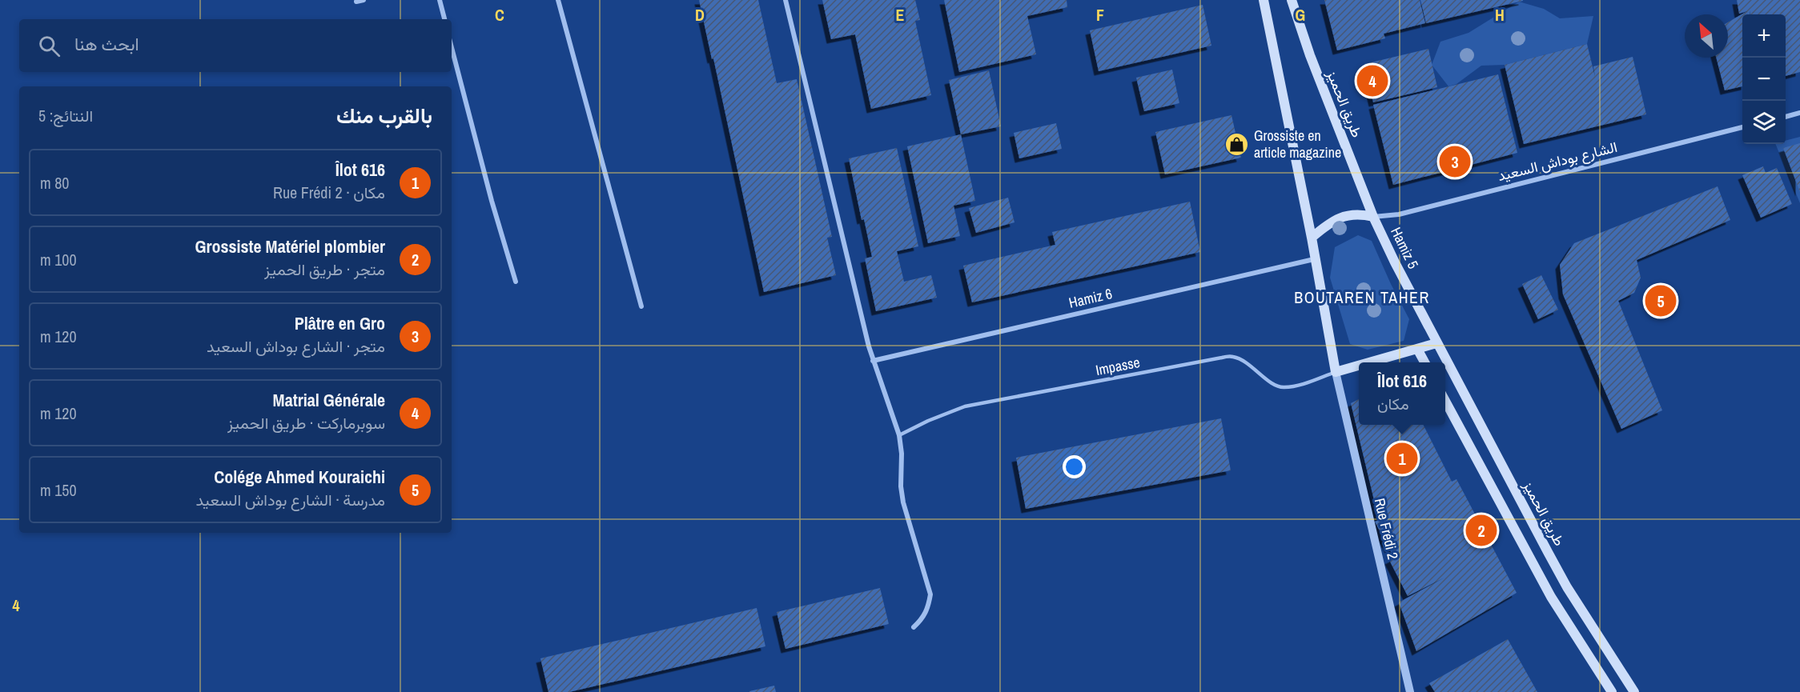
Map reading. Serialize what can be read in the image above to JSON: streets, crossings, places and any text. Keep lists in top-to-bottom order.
{
  "streets": {
    "main road": ["طريق الحميز", "Hamiz 5"],
    "street": ["الشارع بوداش السعيد", "Hamiz 6", "Rue Frédi 2"],
    "lane": ["Impasse"]
  },
  "crossings": [
    ["طريق الحميز", "الشارع بوداش السعيد"],
    ["طريق الحميز", "Hamiz 5"],
    ["الشارع بوداش السعيد", "Hamiz 5"],
    ["Impasse", "Rue Frédi 2"]
  ],
  "districts": ["BOUTAREN TAHER"],
  "places": {
    "shop": ["Grossiste en article magazine"]
  },
  "north": "top left",
  "page": {
    "map_buttons": ["+", "−"],
    "search": "ابحث هنا",
    "pins": [
      "4",
      "3",
      "5",
      "1",
      "2"
    ],
    "heading": ["بالقرب منك", "النتائج: 5"],
    "list": [
      {
        "mark": "1",
        "name": "Îlot 616",
        "note": "مكان · Rue Frédi 2",
        "value": "80 m"
      },
      {
        "mark": "2",
        "name": "Grossiste Matériel plombier",
        "note": "متجر · طريق الحميز",
        "value": "100 m"
      },
      {
        "mark": "3",
        "name": "Plâtre en Gro",
        "note": "متجر · الشارع بوداش السعيد",
        "value": "120 m"
      },
      {
        "mark": "4",
        "name": "Matrial Générale",
        "note": "سوبرماركت · طريق الحميز",
        "value": "120 m"
      },
      {
        "mark": "5",
        "name": "Colége Ahmed Kouraichi",
        "note": "مدرسة · الشارع بوداش السعيد",
        "value": "150 m"
      }
    ],
    "popup": ["Îlot 616", "مكان"]
  },
  "grid": {
    "columns": [
      "C",
      "D",
      "E",
      "F",
      "G",
      "H"
    ],
    "rows": ["4"]
  }
}
